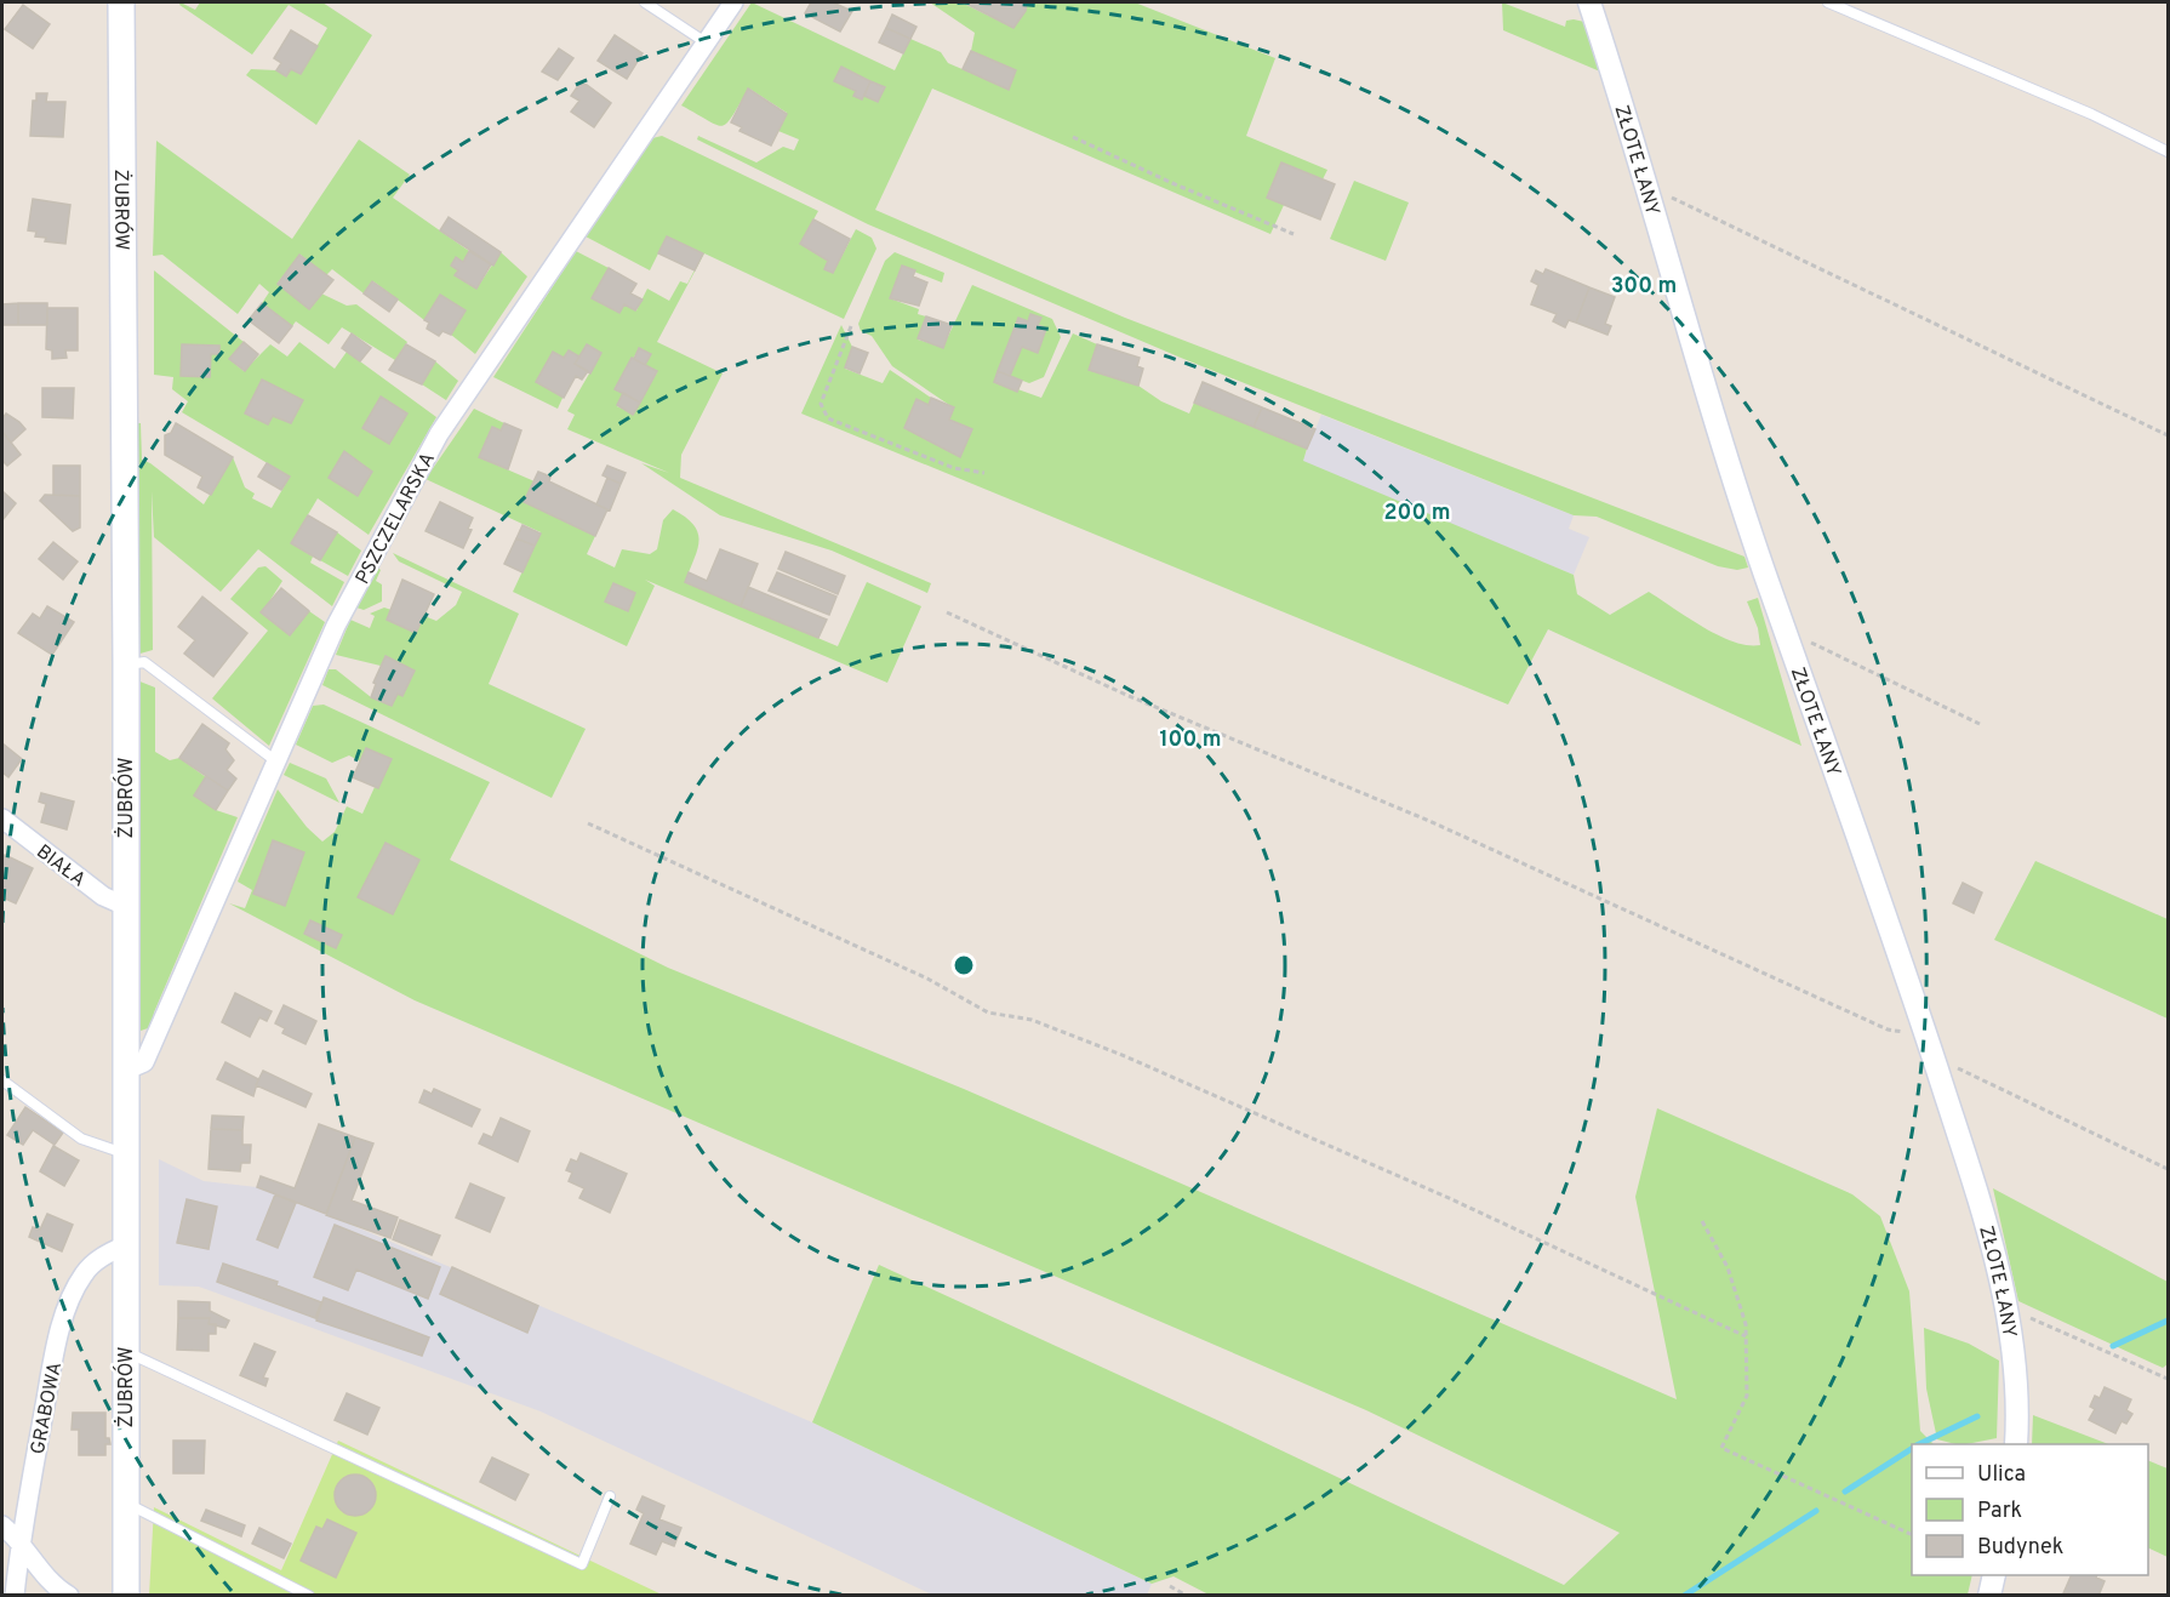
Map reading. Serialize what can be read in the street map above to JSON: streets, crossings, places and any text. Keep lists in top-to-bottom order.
{
  "streets": {
    "main road": ["ŻUBRÓW"],
    "street": [
      "ZŁOTE ŁANY",
      "PSZCZELARSKA",
      "BIAŁA",
      "GRABOWA"
    ]
  },
  "crossings": [
    ["ŻUBRÓW", "PSZCZELARSKA"],
    ["ŻUBRÓW", "BIAŁA"],
    ["ŻUBRÓW", "GRABOWA"]
  ],
  "legend": ["Ulica", "Park", "Budynek"],
  "rings": ["300 m", "200 m", "100 m"]
}
